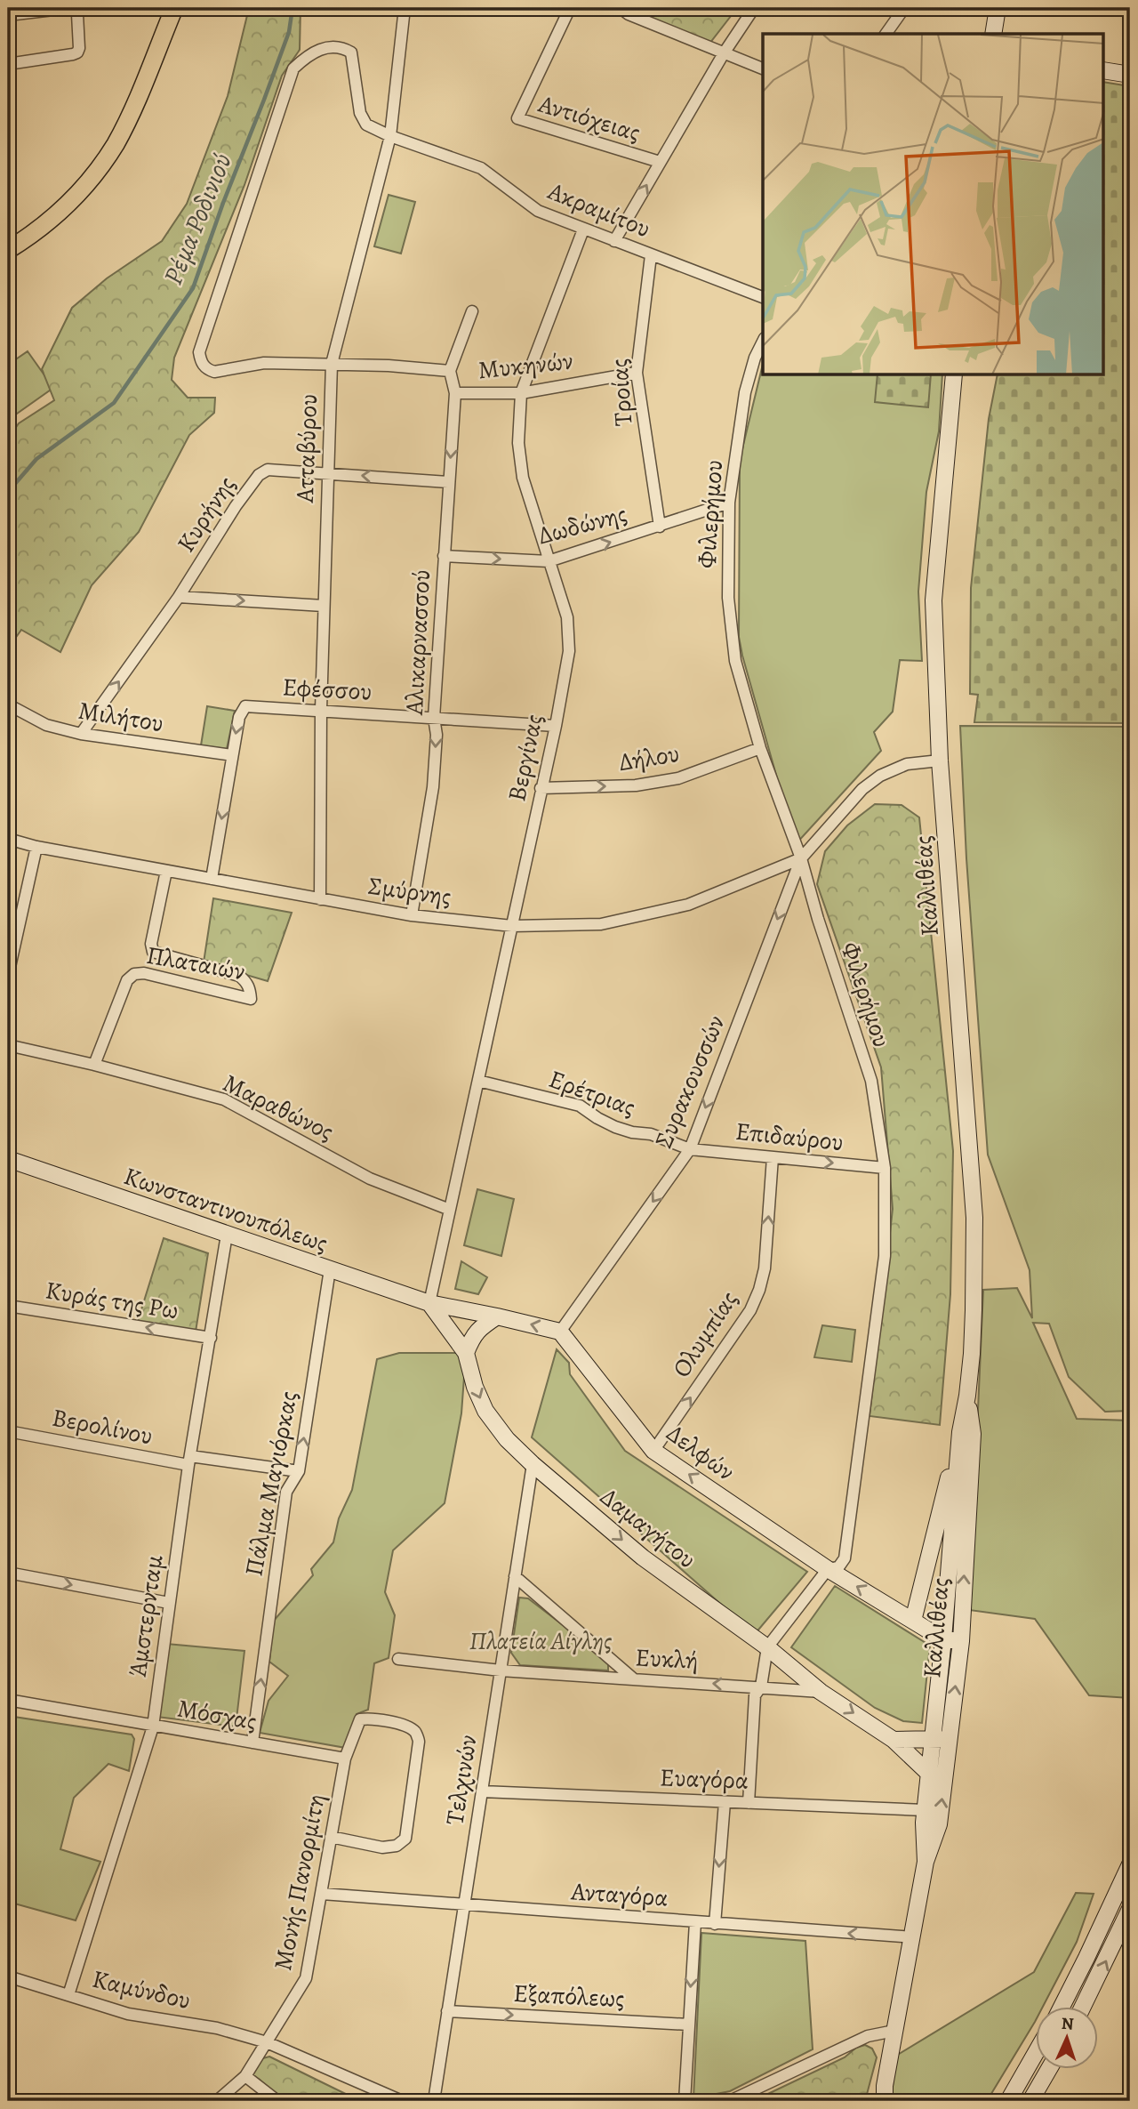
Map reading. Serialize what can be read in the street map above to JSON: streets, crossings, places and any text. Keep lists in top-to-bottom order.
{
  "streets": {
    "main road": [
      "Καλλιθέας",
      "Κωνσταντινουπόλεως",
      "Δελφών",
      "Δαμαγήτου"
    ],
    "street": [
      "Αντιόχειας",
      "Ακραμίτου",
      "Μυκηνών",
      "Τροίας",
      "Ατταβύρου",
      "Κυρήνης",
      "Φιλερήμου",
      "Δωδώνης",
      "Αλικαρνασσού",
      "Εφέσσου",
      "Μιλήτου",
      "Βεργίνας",
      "Δήλου",
      "Σμύρνης",
      "Πλαταιών",
      "Συρακουσσών",
      "Ερέτριας",
      "Μαραθώνος",
      "Επιδαύρου",
      "Κυράς της Ρω",
      "Ολυμπίας",
      "Βερολίνου",
      "Πάλμα Μαγιόρκας",
      "Άμστερνταμ",
      "Ευκλή",
      "Μόσχας",
      "Ευαγόρα",
      "Τελχινών",
      "Μονής Πανορμίτη",
      "Ανταγόρα",
      "Καμύνδου",
      "Εξαπόλεως"
    ]
  },
  "crossings": [
    ["Ακραμίτου", "Μυκηνών"],
    ["Ακραμίτου", "Τροίας"],
    ["Ακραμίτου", "Ατταβύρου"],
    ["Ακραμίτου", "Βεργίνας"],
    ["Μυκηνών", "Τροίας"],
    ["Μυκηνών", "Ατταβύρου"],
    ["Μυκηνών", "Αλικαρνασσού"],
    ["Μυκηνών", "Βεργίνας"],
    ["Τροίας", "Δωδώνης"],
    ["Ατταβύρου", "Κυρήνης"],
    ["Ατταβύρου", "Εφέσσου"],
    ["Ατταβύρου", "Σμύρνης"],
    ["Κυρήνης", "Αλικαρνασσού"],
    ["Κυρήνης", "Μιλήτου"],
    ["Φιλερήμου", "Δωδώνης"],
    ["Φιλερήμου", "Δήλου"],
    ["Φιλερήμου", "Σμύρνης"],
    ["Φιλερήμου", "Συρακουσσών"],
    ["Φιλερήμου", "Επιδαύρου"],
    ["Φιλερήμου", "Δελφών"],
    ["Φιλερήμου", "Δαμαγήτου"],
    ["Δωδώνης", "Αλικαρνασσού"],
    ["Δωδώνης", "Βεργίνας"],
    ["Αλικαρνασσού", "Εφέσσου"],
    ["Αλικαρνασσού", "Σμύρνης"],
    ["Εφέσσου", "Μιλήτου"],
    ["Εφέσσου", "Βεργίνας"],
    ["Βεργίνας", "Δήλου"],
    ["Βεργίνας", "Σμύρνης"],
    ["Βεργίνας", "Ερέτριας"],
    ["Βεργίνας", "Μαραθώνος"],
    ["Βεργίνας", "Κωνσταντινουπόλεως"],
    ["Βεργίνας", "Δαμαγήτου"],
    ["Καλλιθέας", "Δελφών"],
    ["Καλλιθέας", "Δαμαγήτου"],
    ["Καλλιθέας", "Ευαγόρα"],
    ["Καλλιθέας", "Ανταγόρα"],
    ["Σμύρνης", "Πλαταιών"],
    ["Σμύρνης", "Συρακουσσών"],
    ["Πλαταιών", "Μαραθώνος"],
    ["Συρακουσσών", "Ερέτριας"],
    ["Συρακουσσών", "Επιδαύρου"],
    ["Συρακουσσών", "Δελφών"],
    ["Ερέτριας", "Επιδαύρου"],
    ["Επιδαύρου", "Ολυμπίας"],
    ["Κωνσταντινουπόλεως", "Πάλμα Μαγιόρκας"],
    ["Κωνσταντινουπόλεως", "Δαμαγήτου"],
    ["Κωνσταντινουπόλεως", "Άμστερνταμ"],
    ["Κυράς της Ρω", "Άμστερνταμ"],
    ["Ολυμπίας", "Δελφών"],
    ["Βερολίνου", "Πάλμα Μαγιόρκας"],
    ["Βερολίνου", "Άμστερνταμ"],
    ["Πάλμα Μαγιόρκας", "Μόσχας"],
    ["Δαμαγήτου", "Ευκλή"],
    ["Δαμαγήτου", "Τελχινών"],
    ["Άμστερνταμ", "Μόσχας"],
    ["Άμστερνταμ", "Καμύνδου"],
    ["Ευκλή", "Τελχινών"],
    ["Μόσχας", "Μονής Πανορμίτη"],
    ["Ευαγόρα", "Τελχινών"],
    ["Τελχινών", "Ανταγόρα"],
    ["Τελχινών", "Εξαπόλεως"],
    ["Μονής Πανορμίτη", "Ανταγόρα"],
    ["Μονής Πανορμίτη", "Καμύνδου"]
  ],
  "one_way": [
    "Δωδώνης",
    "Αλικαρνασσού",
    "Δήλου",
    "Συρακουσσών",
    "Επιδαύρου",
    "Κυράς της Ρω",
    "Ολυμπίας",
    "Δελφών",
    "Πάλμα Μαγιόρκας",
    "Δαμαγήτου",
    "Εξαπόλεως"
  ],
  "water": ["Ρέμα Ροδινιού"],
  "parks": ["Πλατεία Αίγλης"],
  "north": "top"
}
